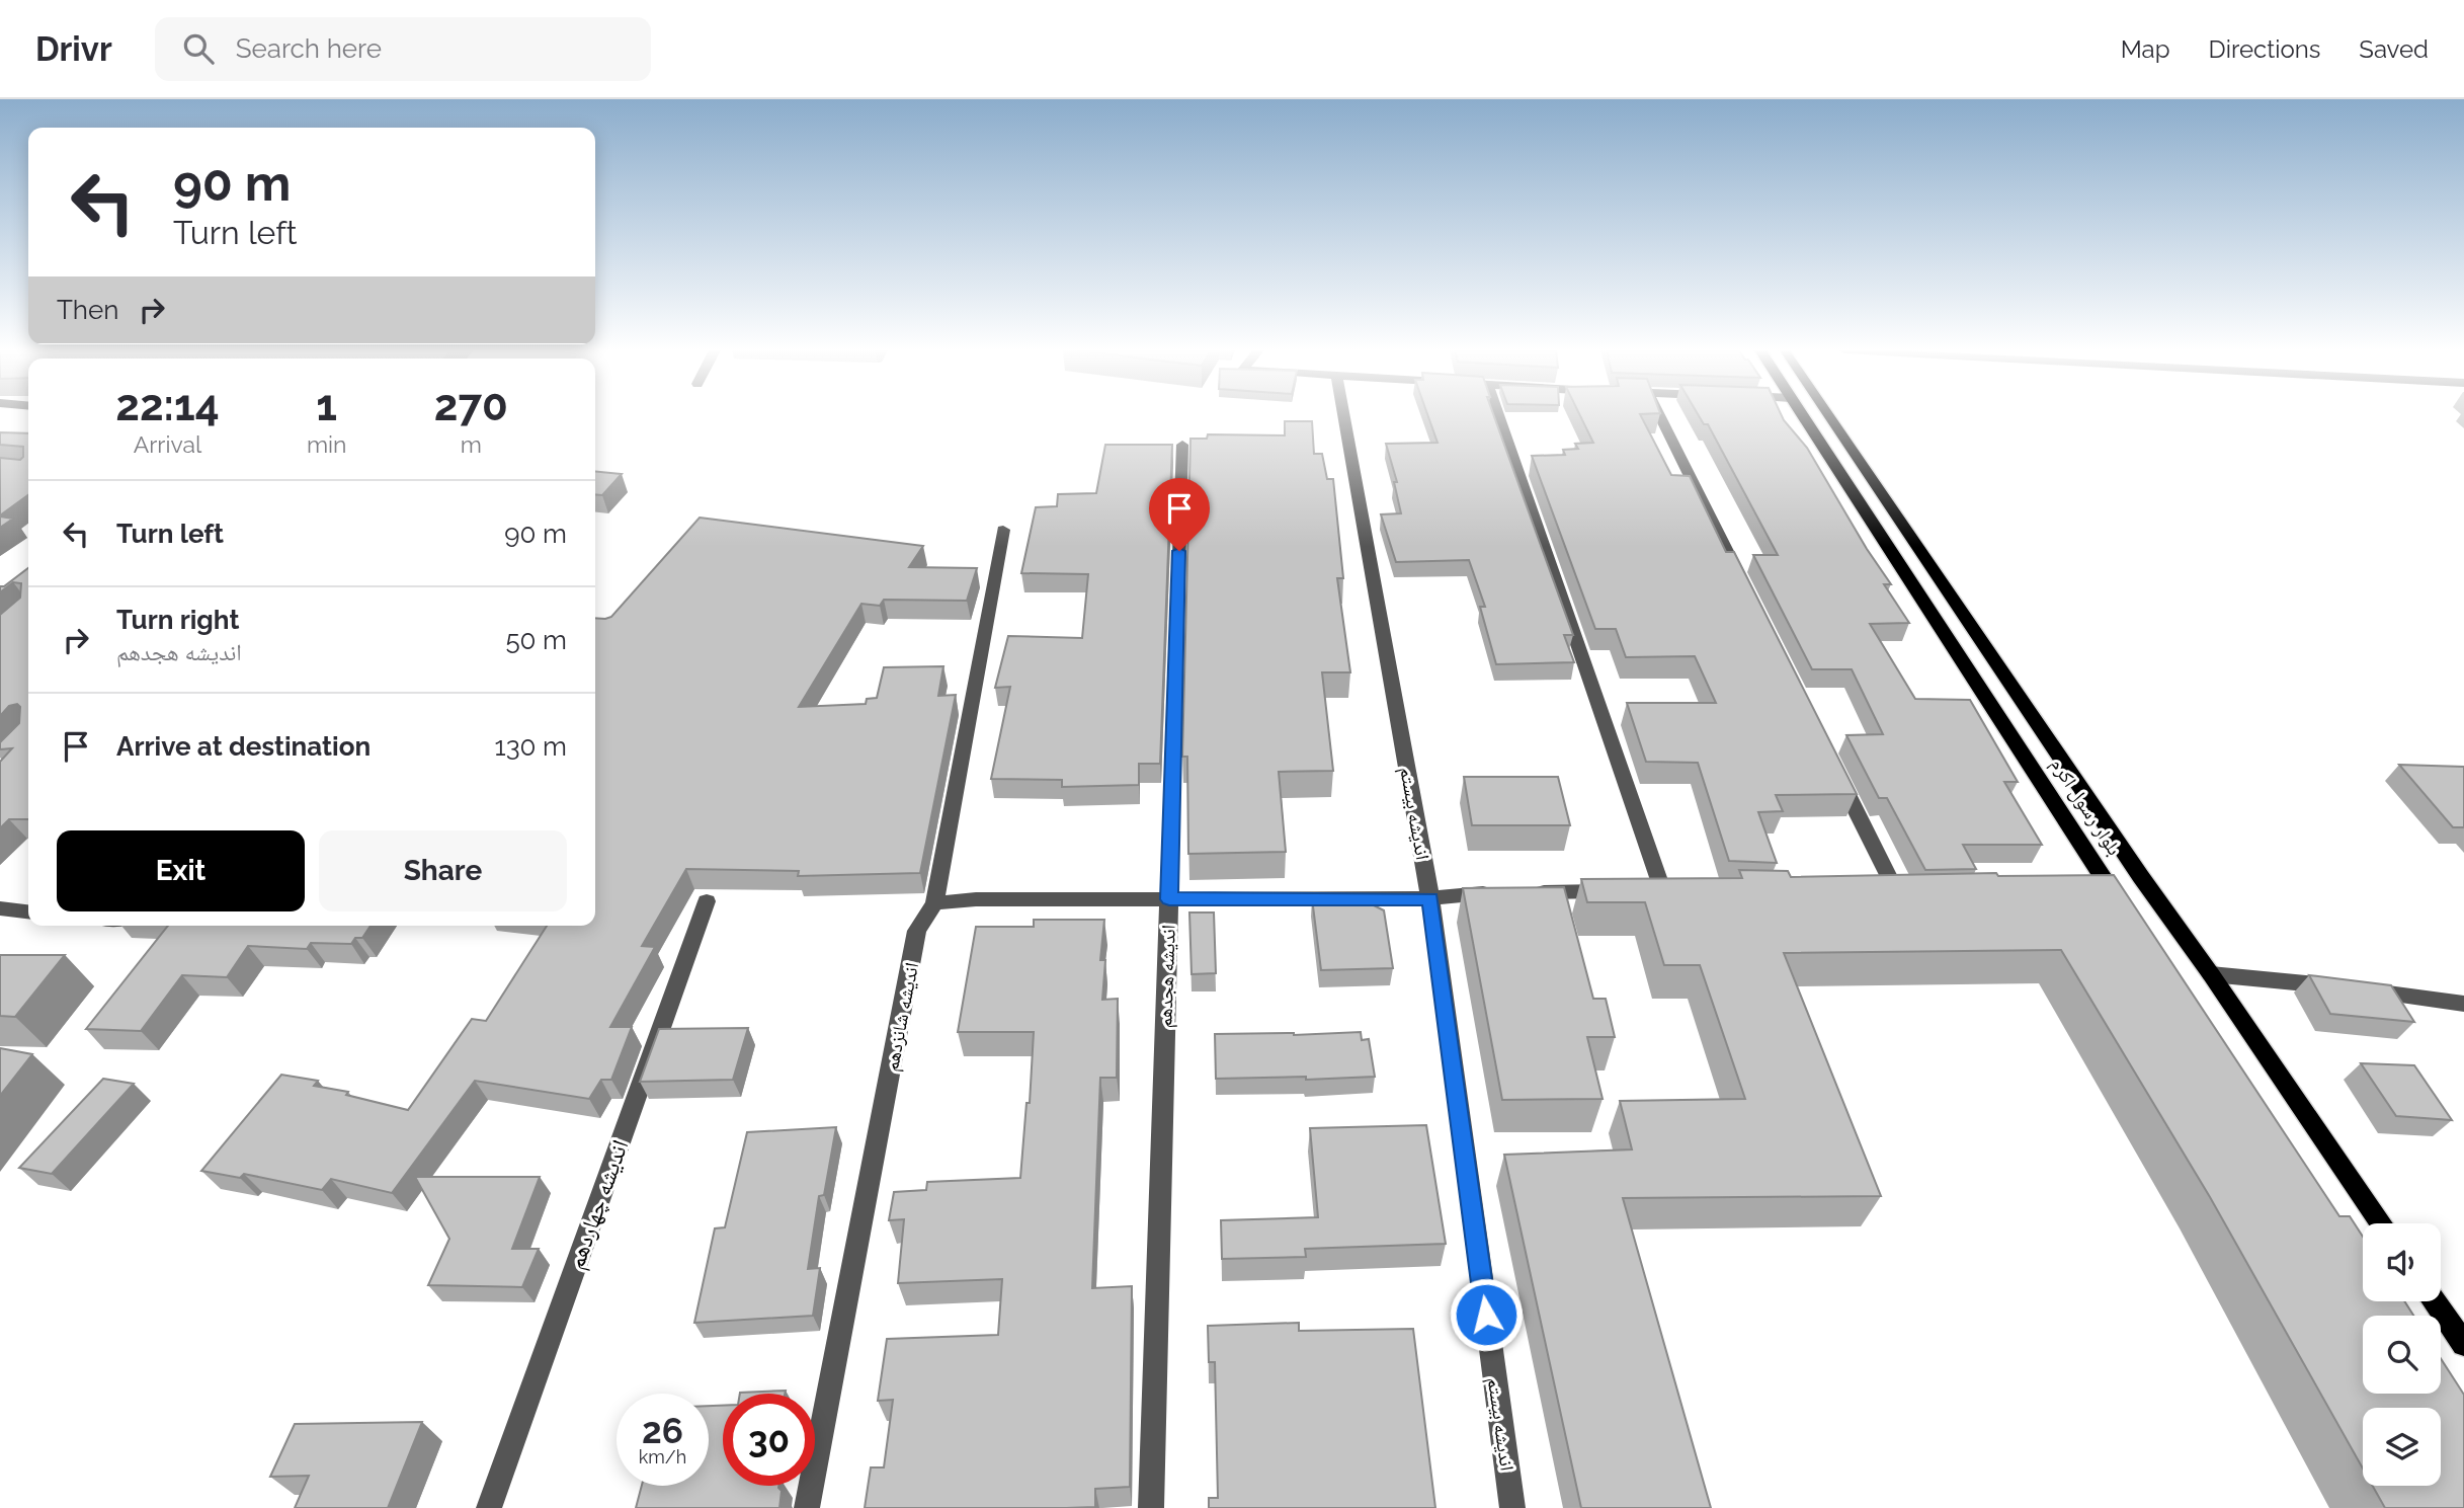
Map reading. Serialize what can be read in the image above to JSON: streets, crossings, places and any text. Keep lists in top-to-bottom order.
{
  "streets": {
    "main road": ["بلوار رسول اکرم"],
    "street": [
      "اندیشه بیستم",
      "اندیشه هجدهم",
      "اندیشه شانزدهم",
      "اندیشه چهاردهم"
    ]
  },
  "page": {
    "header": "Drivr",
    "search": "Search here",
    "nav": ["Map", "Directions", "Saved"],
    "turn": ["90 m", "Turn left"],
    "then": "Then",
    "eta": [
      "22:14",
      "Arrival",
      "1",
      "min",
      "270",
      "m"
    ],
    "list": [
      {
        "name": "Turn left",
        "value": "90 m"
      },
      {
        "name": "Turn right",
        "note": "اندیشه هجدهم",
        "value": "50 m"
      },
      {
        "name": "Arrive at destination",
        "value": "130 m"
      }
    ],
    "buttons": ["Exit", "Share"],
    "speed": "26 km/h",
    "limit": "30"
  }
}
